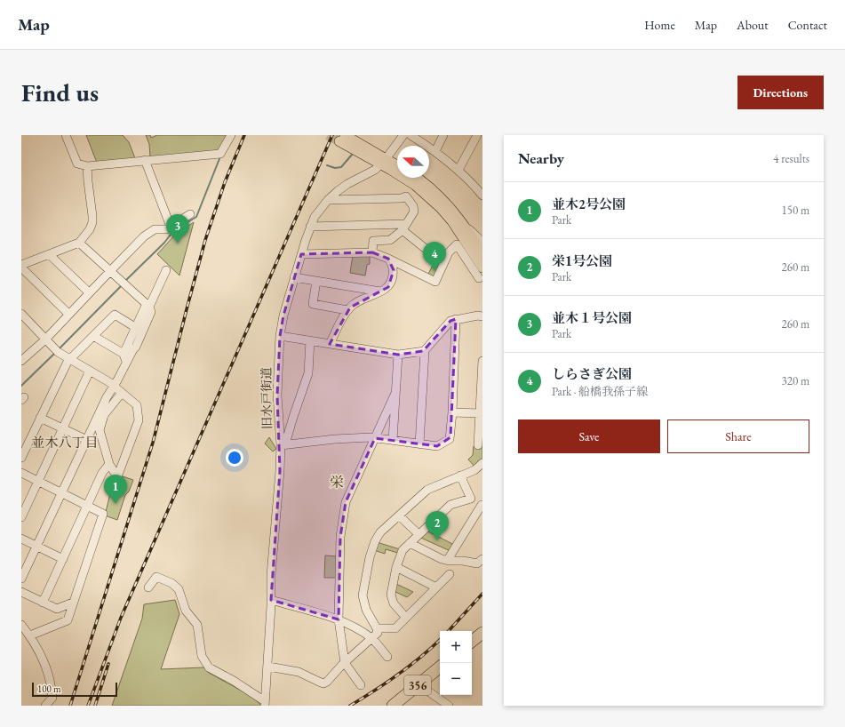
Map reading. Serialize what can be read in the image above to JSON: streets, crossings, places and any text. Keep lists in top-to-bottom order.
{
  "streets": {
    "highway": ["356"],
    "street": ["旧水戸街道"]
  },
  "districts": ["並木八丁目", "栄"],
  "scale_bar": "100 m",
  "north": "left",
  "page": {
    "header": "Map",
    "nav": [
      "Home",
      "Map",
      "About",
      "Contact"
    ],
    "buttons": [
      "Directions",
      ["Save", "Share"]
    ],
    "title": "Find us",
    "heading": ["Nearby", "4 results"],
    "list": [
      {
        "mark": "1",
        "name": "並木2号公園",
        "note": "Park",
        "value": "150 m"
      },
      {
        "mark": "2",
        "name": "栄1号公園",
        "note": "Park",
        "value": "260 m"
      },
      {
        "mark": "3",
        "name": "並木１号公園",
        "note": "Park",
        "value": "260 m"
      },
      {
        "mark": "4",
        "name": "しらさぎ公園",
        "note": "Park · 船橋我孫子線",
        "value": "320 m"
      }
    ],
    "pins": [
      "3",
      "4",
      "1",
      "2"
    ],
    "map_buttons": ["+", "−"],
    "scale": "100 m"
  }
}
